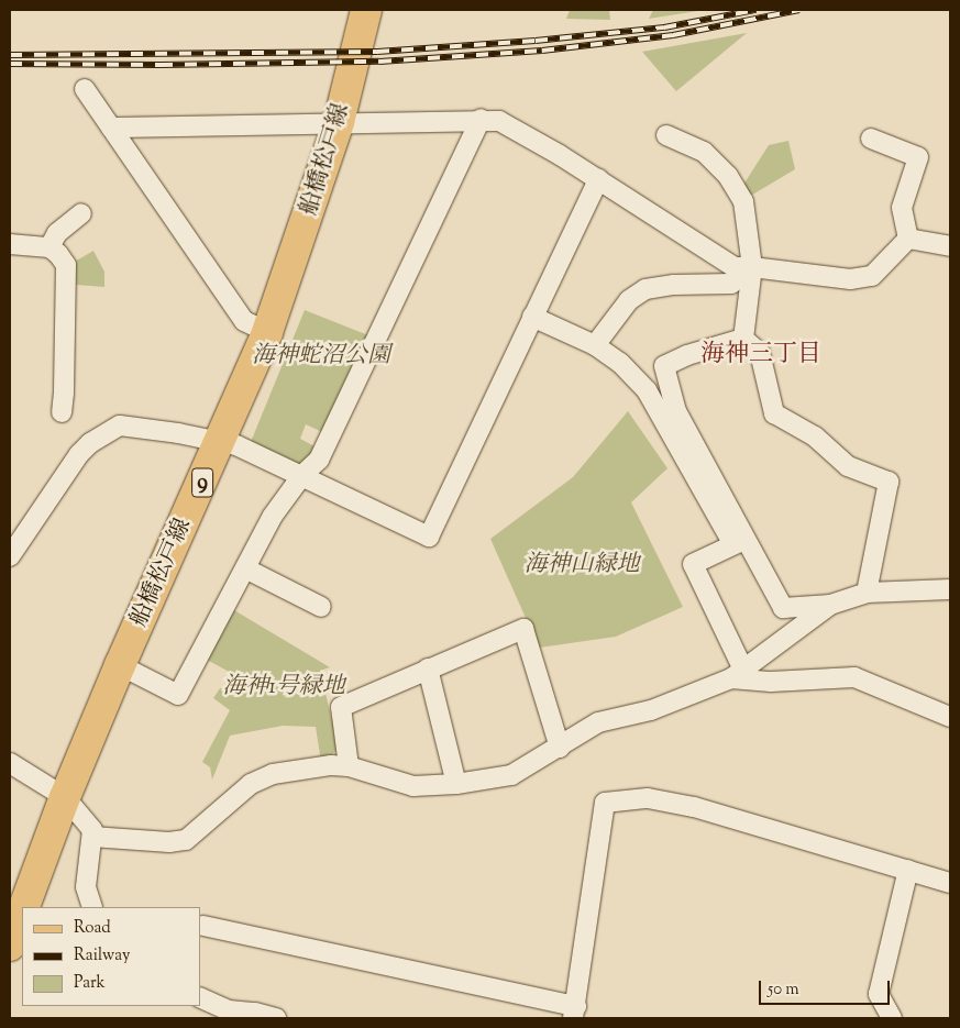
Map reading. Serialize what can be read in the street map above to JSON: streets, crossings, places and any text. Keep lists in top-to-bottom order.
{
  "streets": {
    "main road": ["船橋松戸線", "9"]
  },
  "districts": ["海神三丁目"],
  "parks": ["海神蛇沼公園", "海神山緑地", "海神1号緑地"],
  "legend": ["Road", "Railway", "Park"],
  "scale_bar": "50 m"
}
